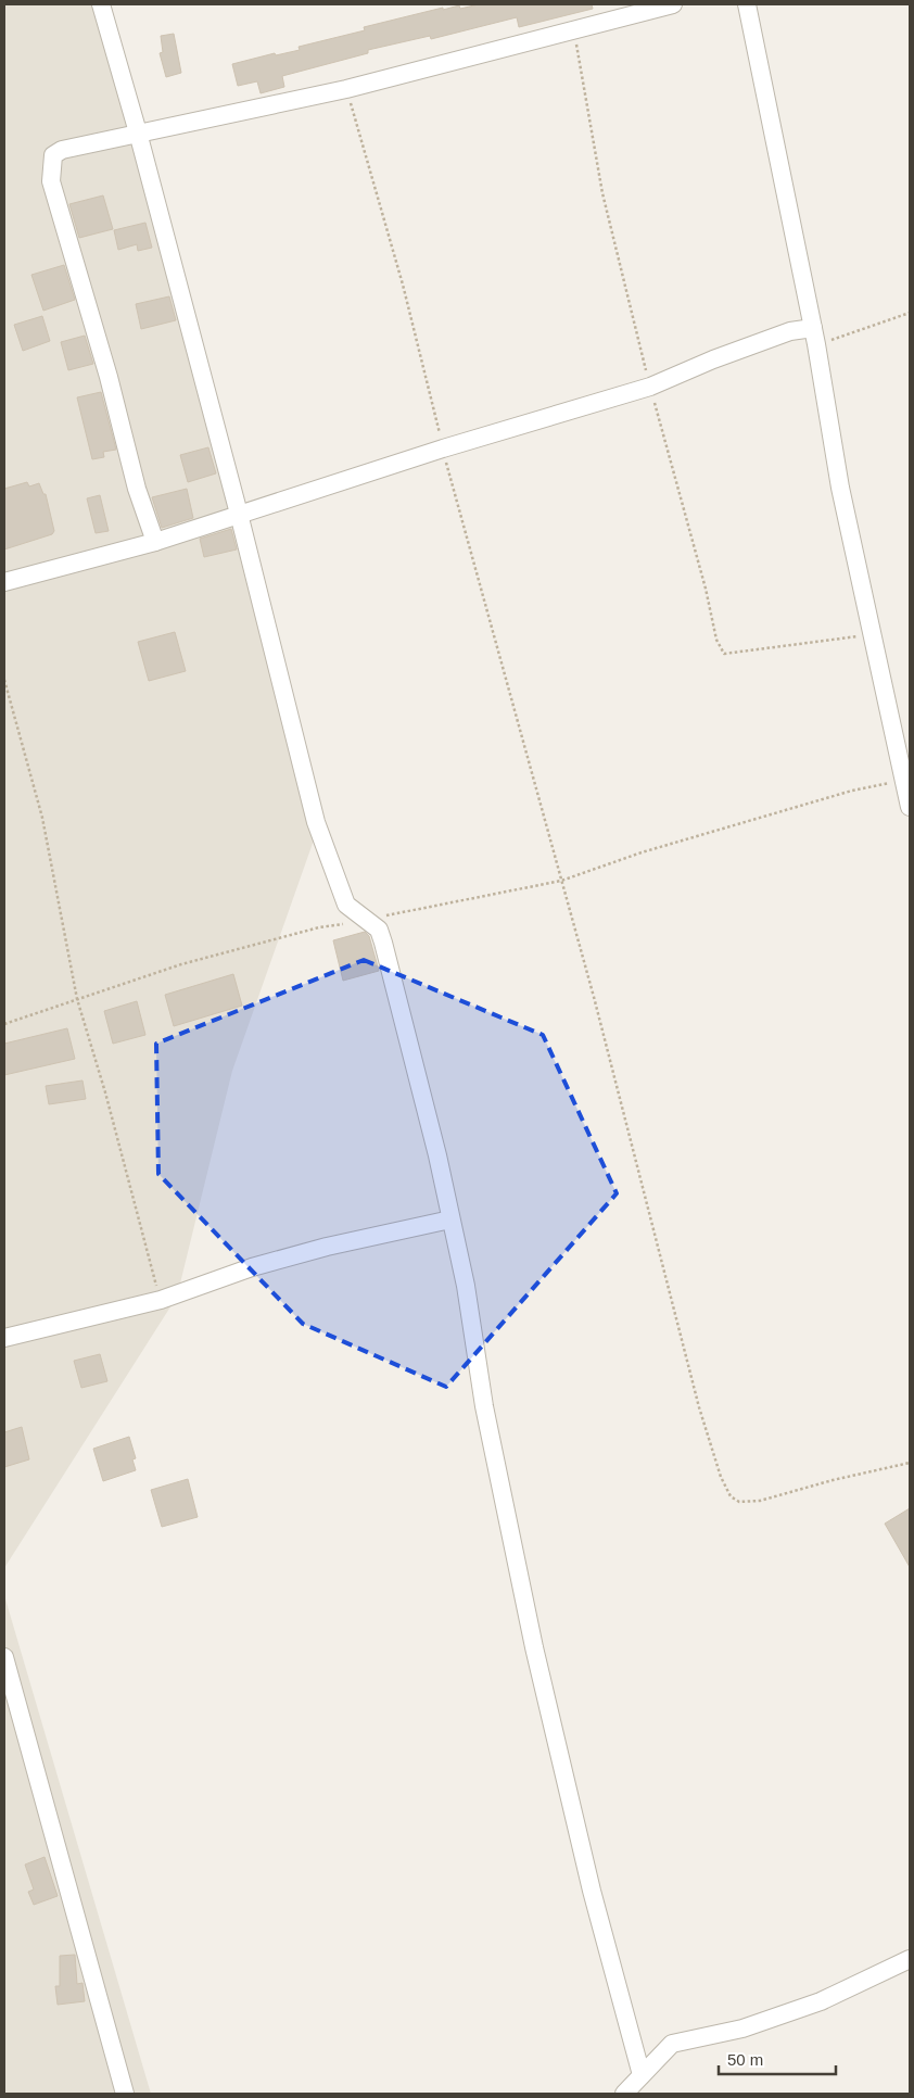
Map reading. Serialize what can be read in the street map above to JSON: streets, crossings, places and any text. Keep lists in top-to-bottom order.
{
  "scale_bar": "50 m"
}
